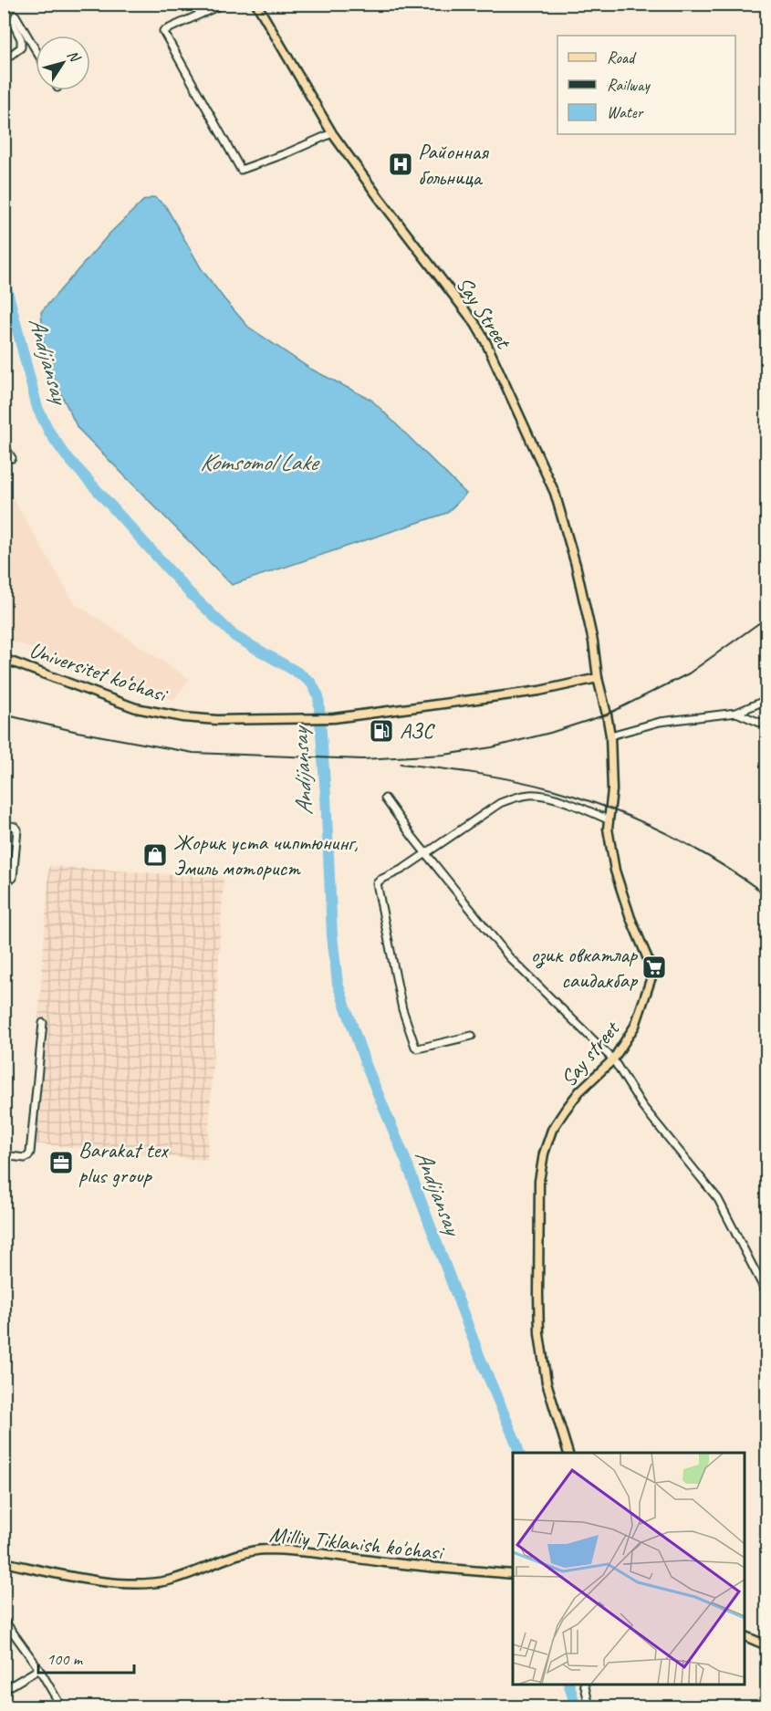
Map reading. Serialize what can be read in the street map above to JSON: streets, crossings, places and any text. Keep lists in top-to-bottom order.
{
  "streets": {
    "main road": [
      "Say Street",
      "Universitet kо‘chasi",
      "Say street",
      "Milliy Tiklanish ko'chasi"
    ]
  },
  "crossings": [
    ["Say Street", "Universitet kо‘chasi"],
    ["Say Street", "Say street"],
    ["Universitet kо‘chasi", "Say street"]
  ],
  "water": ["Andijansay", "Komsomol Lake"],
  "places": {
    "hospital": ["Районная больница"],
    "fuel station": ["АЗС"],
    "shop": ["Жорик уста чиптюнинг, Эмиль моторист"],
    "supermarket": ["озик овкатлар саидакбар"],
    "office": ["Barakat tex plus group"]
  },
  "legend": ["Road", "Railway", "Water"],
  "scale_bar": "100 m",
  "north": "top right"
}
